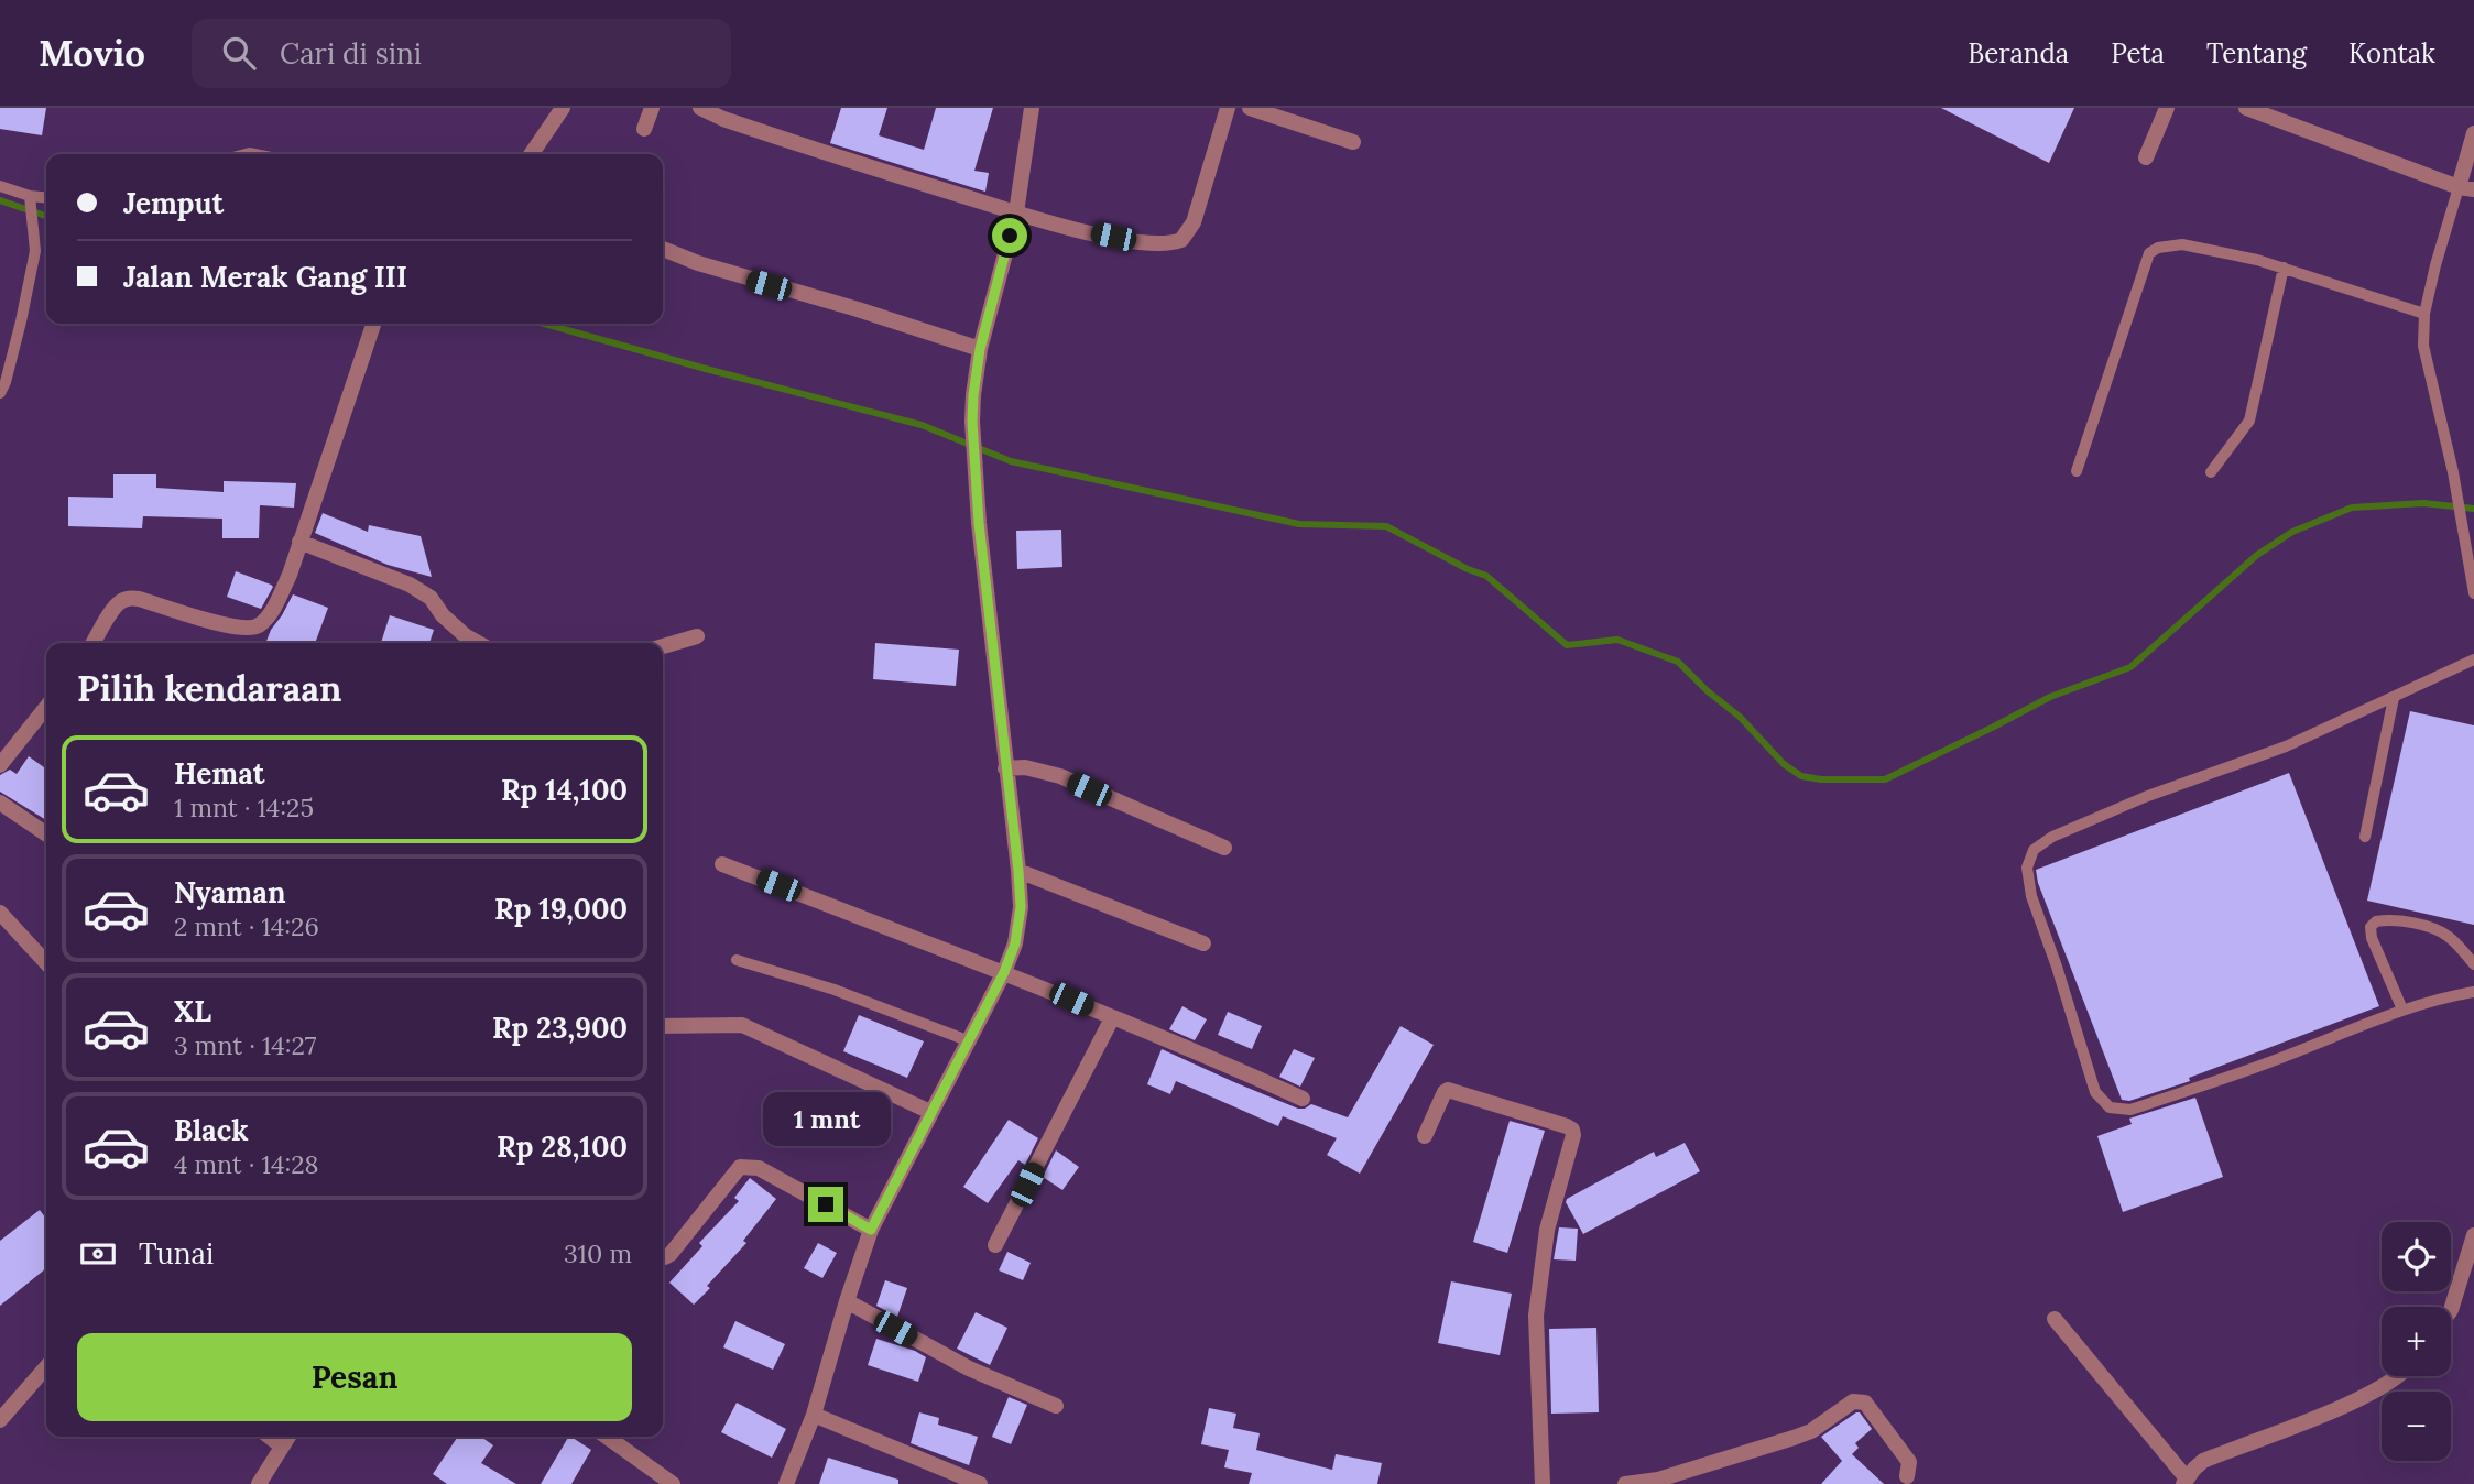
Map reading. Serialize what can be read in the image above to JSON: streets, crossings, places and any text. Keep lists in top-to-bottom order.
{
  "page": {
    "header": "Movio",
    "search": "Cari di sini",
    "nav": [
      "Beranda",
      "Peta",
      "Tentang",
      "Kontak"
    ],
    "banner": ["Jemput", "Jalan Merak Gang III"],
    "heading": "Pilih kendaraan",
    "list": [
      {
        "name": "Hemat",
        "note": "1 mnt · 14:25",
        "value": "Rp 14,100"
      },
      {
        "name": "Nyaman",
        "note": "2 mnt · 14:26",
        "value": "Rp 19,000"
      },
      {
        "name": "XL",
        "note": "3 mnt · 14:27",
        "value": "Rp 23,900"
      },
      {
        "name": "Black",
        "note": "4 mnt · 14:28",
        "value": "Rp 28,100"
      }
    ],
    "bubble": "1 mnt",
    "pay": ["Tunai", "310 m"],
    "map_buttons": ["+", "−"],
    "buttons": "Pesan"
  }
}
